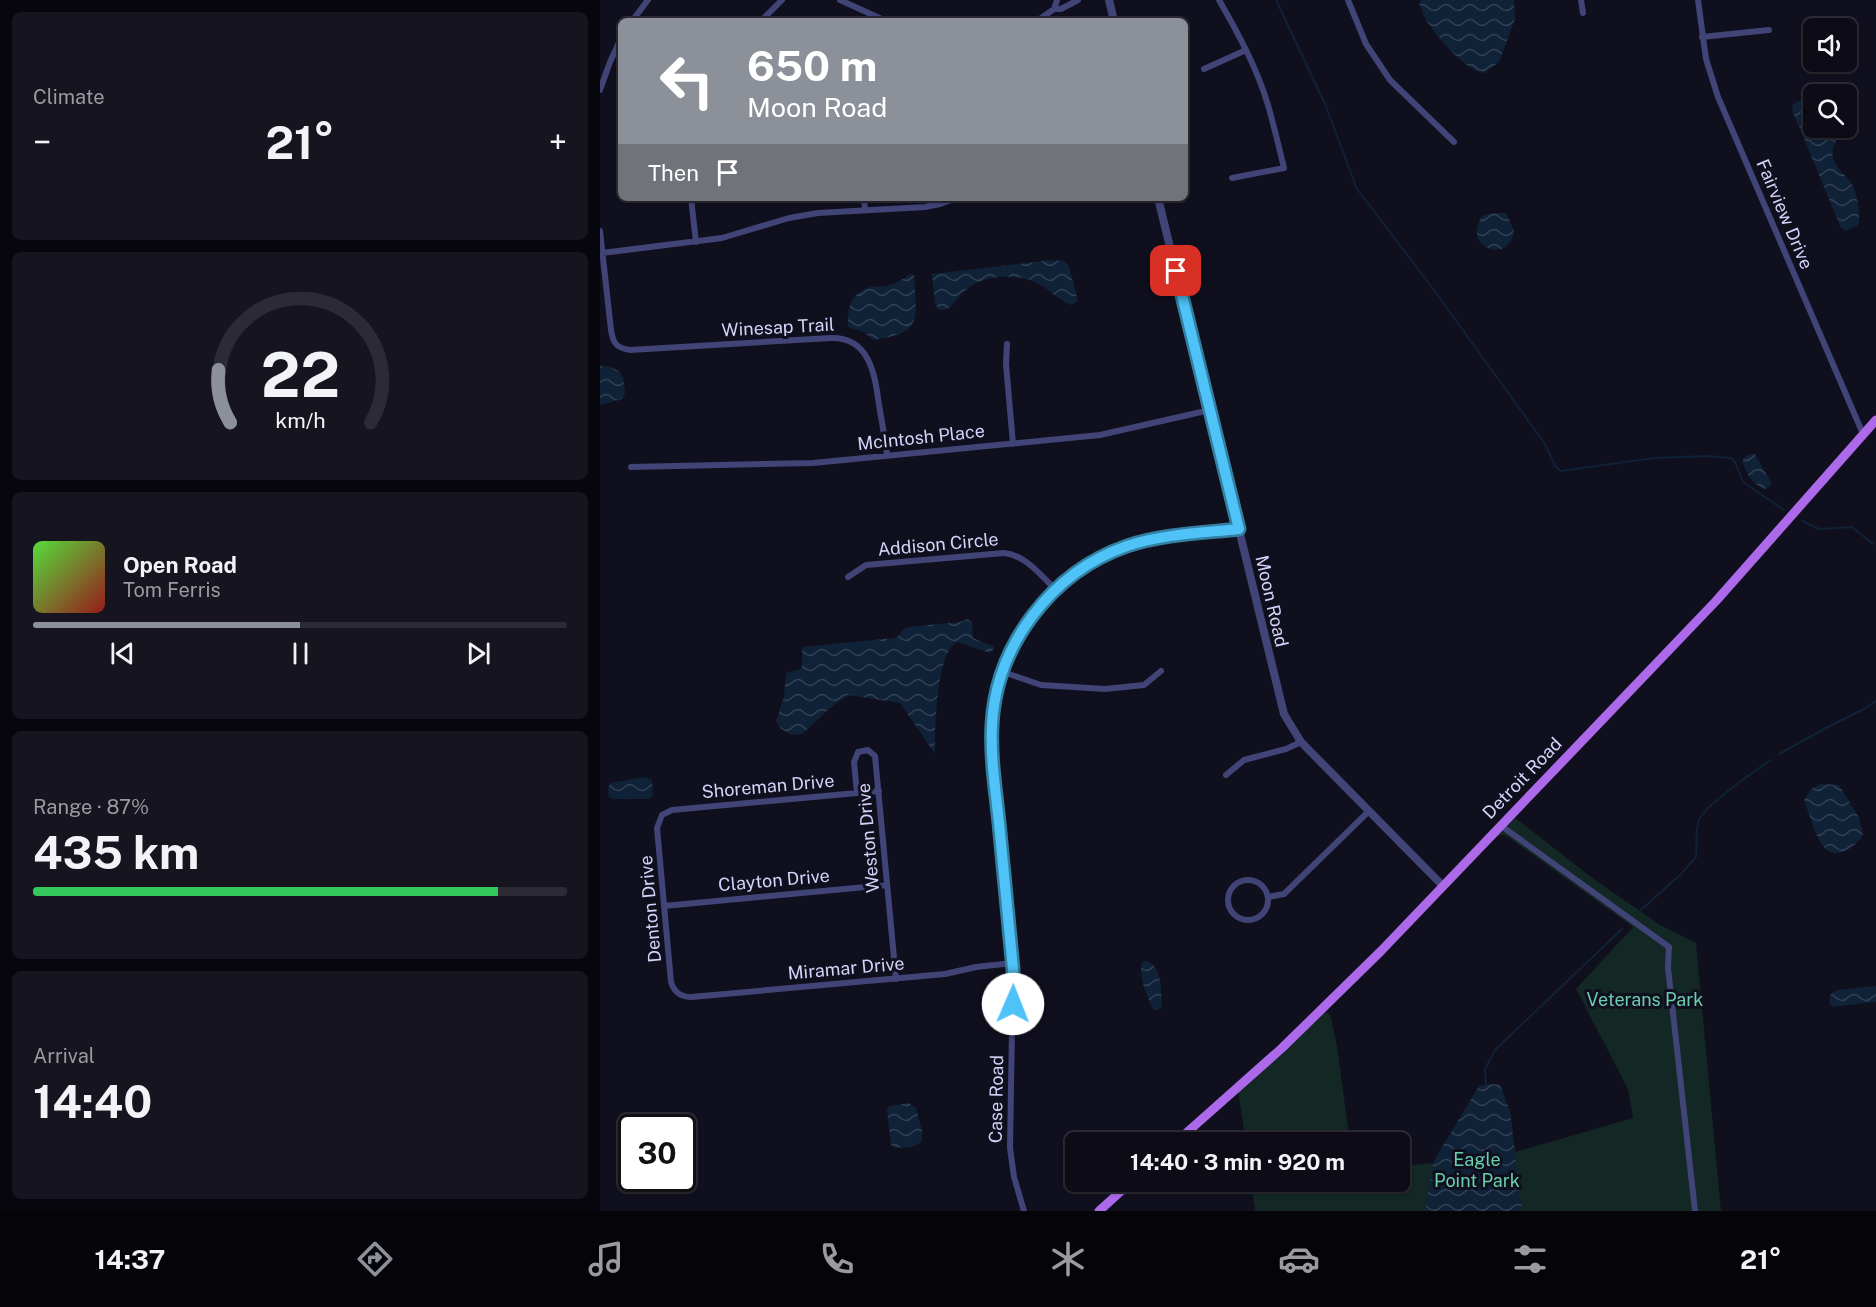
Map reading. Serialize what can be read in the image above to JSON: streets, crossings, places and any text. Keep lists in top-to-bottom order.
{
  "streets": {
    "main road": ["Detroit Road"],
    "street": [
      "Fairview Drive",
      "Winesap Trail",
      "McIntosh Place",
      "Addison Circle",
      "Moon Road",
      "Shoreman Drive",
      "Weston Drive",
      "Clayton Drive",
      "Denton Drive",
      "Miramar Drive",
      "Case Road"
    ]
  },
  "crossings": [
    ["Fairview Drive", "Detroit Road"],
    ["Winesap Trail", "McIntosh Place"],
    ["McIntosh Place", "Moon Road"],
    ["Addison Circle", "Case Road"],
    ["Moon Road", "Detroit Road"],
    ["Moon Road", "Case Road"],
    ["Shoreman Drive", "Weston Drive"],
    ["Shoreman Drive", "Denton Drive"],
    ["Weston Drive", "Clayton Drive"],
    ["Weston Drive", "Miramar Drive"],
    ["Clayton Drive", "Denton Drive"],
    ["Denton Drive", "Miramar Drive"],
    ["Miramar Drive", "Case Road"]
  ],
  "parks": ["Veterans Park", "Eagle Point Park"],
  "page": {
    "tile": [
      "Climate",
      ["Range · 87%", "435 km"],
      ["Arrival", "14:40"]
    ],
    "turn": ["650 m", "Moon Road"],
    "heat": ["−", "21°", "+"],
    "then": "Then",
    "song": ["Open Road", "Tom Ferris"],
    "limit": "30",
    "trip": "14:40 · 3 min · 920 m",
    "tabs": ["14:37", "21°"],
    "gauge": ["22", "km/h"]
  }
}
